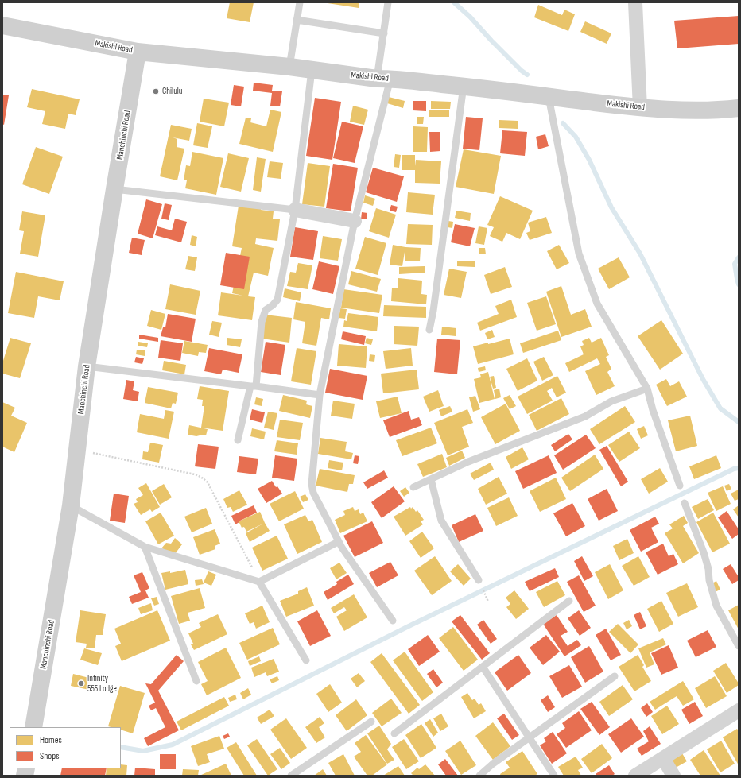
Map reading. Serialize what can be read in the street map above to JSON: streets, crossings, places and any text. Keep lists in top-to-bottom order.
{
  "streets": {
    "main road": ["Makishi Road", "Manchinchi Road"]
  },
  "crossings": [
    ["Makishi Road", "Manchinchi Road"]
  ],
  "places": ["Chilulu", "Infinity 555 Lodge"],
  "legend": ["Homes", "Shops"]
}
